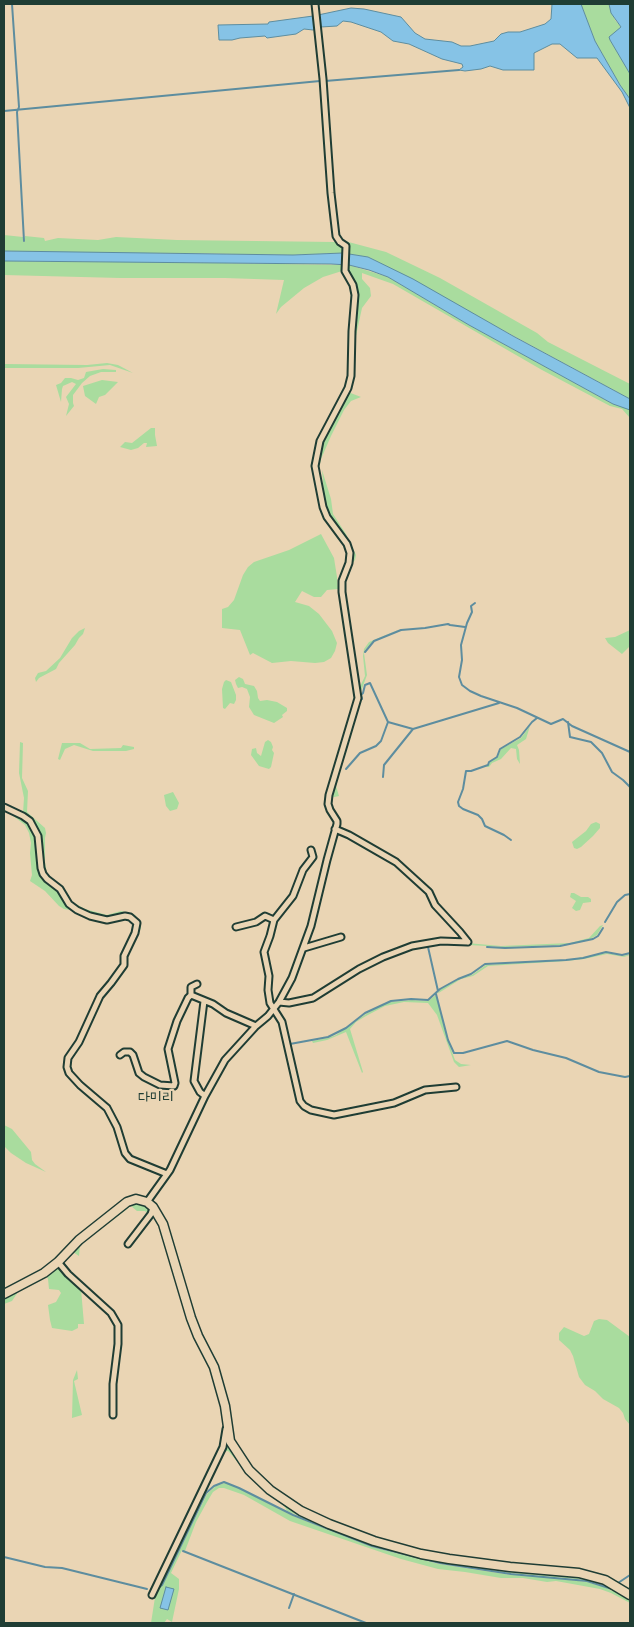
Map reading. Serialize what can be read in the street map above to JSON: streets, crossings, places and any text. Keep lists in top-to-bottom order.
{
  "districts": ["다미리"]
}
